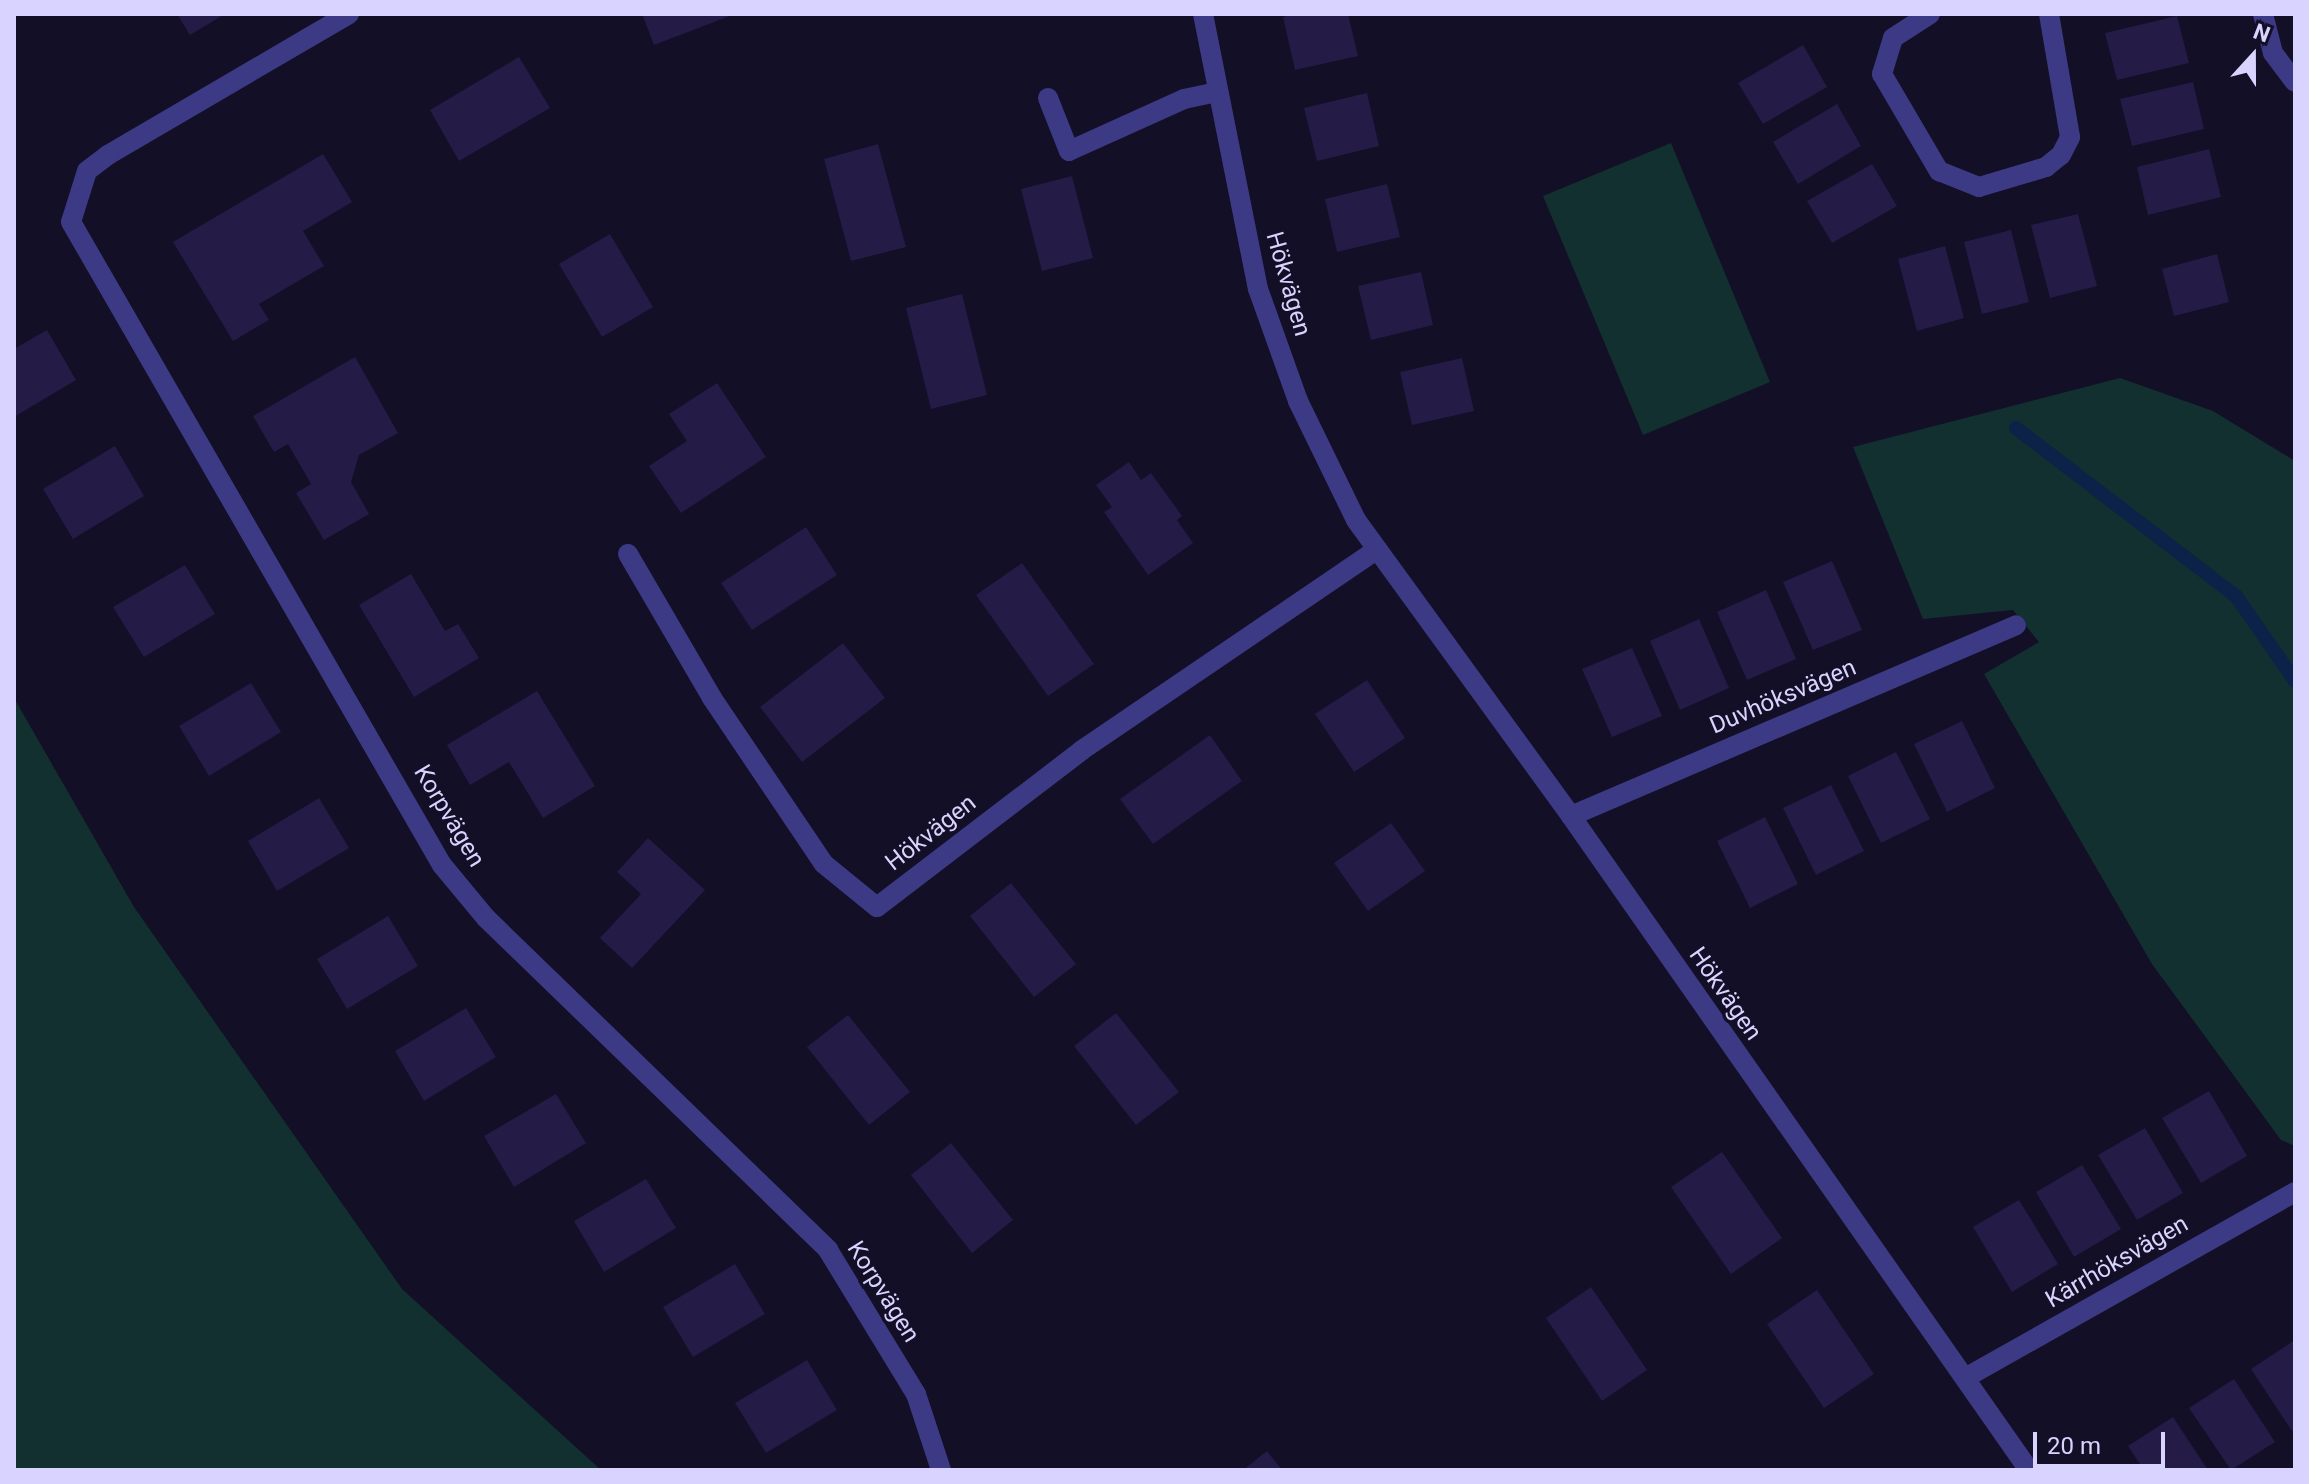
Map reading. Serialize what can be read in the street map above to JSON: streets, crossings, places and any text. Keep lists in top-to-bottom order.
{
  "streets": {
    "street": [
      "Hökvägen",
      "Duvhöksvägen",
      "Korpvägen",
      "Kärrhöksvägen"
    ]
  },
  "crossings": [
    ["Hökvägen", "Duvhöksvägen"],
    ["Hökvägen", "Kärrhöksvägen"]
  ],
  "scale_bar": "20 m",
  "north": "top"
}
